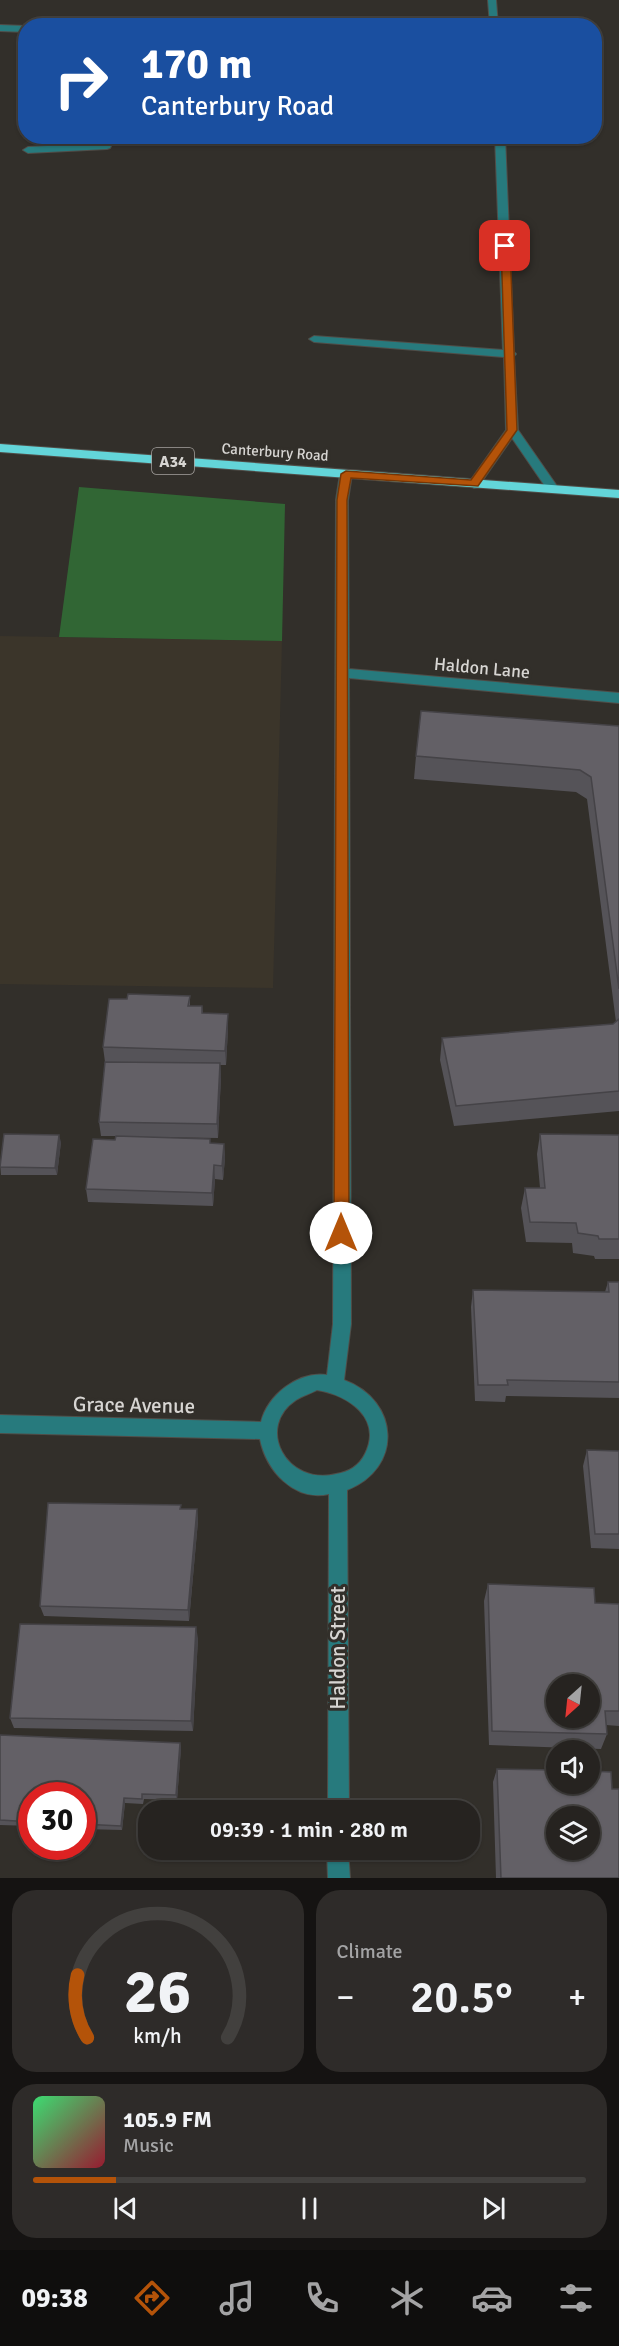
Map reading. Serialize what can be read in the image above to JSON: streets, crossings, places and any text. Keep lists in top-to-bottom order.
{
  "streets": {
    "highway": ["Canterbury Road", "A34"],
    "street": ["Haldon Lane", "Grace Avenue", "Haldon Street"]
  },
  "crossings": [
    ["Grace Avenue", "Haldon Street"]
  ],
  "north": "bottom left",
  "page": {
    "turn": ["170 m", "Canterbury Road"],
    "limit": "30",
    "trip": "09:39 · 1 min · 280 m",
    "tile": "Climate",
    "heat": ["−", "20.5°", "+"],
    "song": ["105.9 FM", "Music"],
    "tabs": "09:38",
    "gauge": ["26", "km/h"]
  }
}
